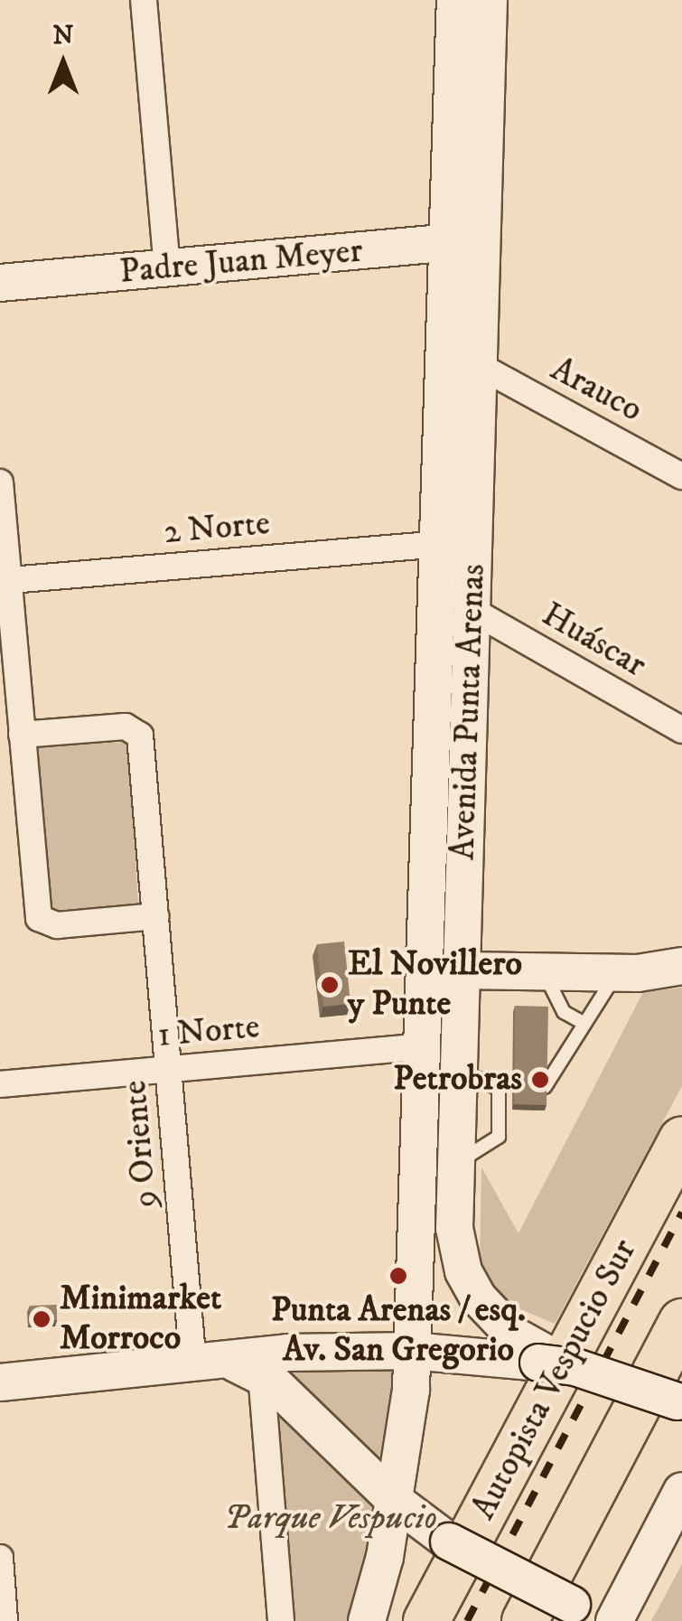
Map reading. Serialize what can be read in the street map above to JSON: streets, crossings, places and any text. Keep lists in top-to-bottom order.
{
  "streets": {
    "highway": ["Autopista Vespucio Sur"],
    "main road": ["Padre Juan Meyer", "Avenida Punta Arenas"],
    "street": [
      "Arauco",
      "2 Norte",
      "Huáscar",
      "1 Norte",
      "9 Oriente"
    ]
  },
  "crossings": [
    ["Padre Juan Meyer", "Avenida Punta Arenas"],
    ["Arauco", "Avenida Punta Arenas"],
    ["2 Norte", "Avenida Punta Arenas"],
    ["Huáscar", "Avenida Punta Arenas"],
    ["Avenida Punta Arenas", "1 Norte"],
    ["1 Norte", "9 Oriente"]
  ],
  "parks": ["Parque Vespucio"],
  "places": [
    "El Novillero y Punte",
    "Petrobras",
    "Punta Arenas / esq. Av. San Gregorio",
    "Minimarket Morroco"
  ],
  "north": "top"
}
